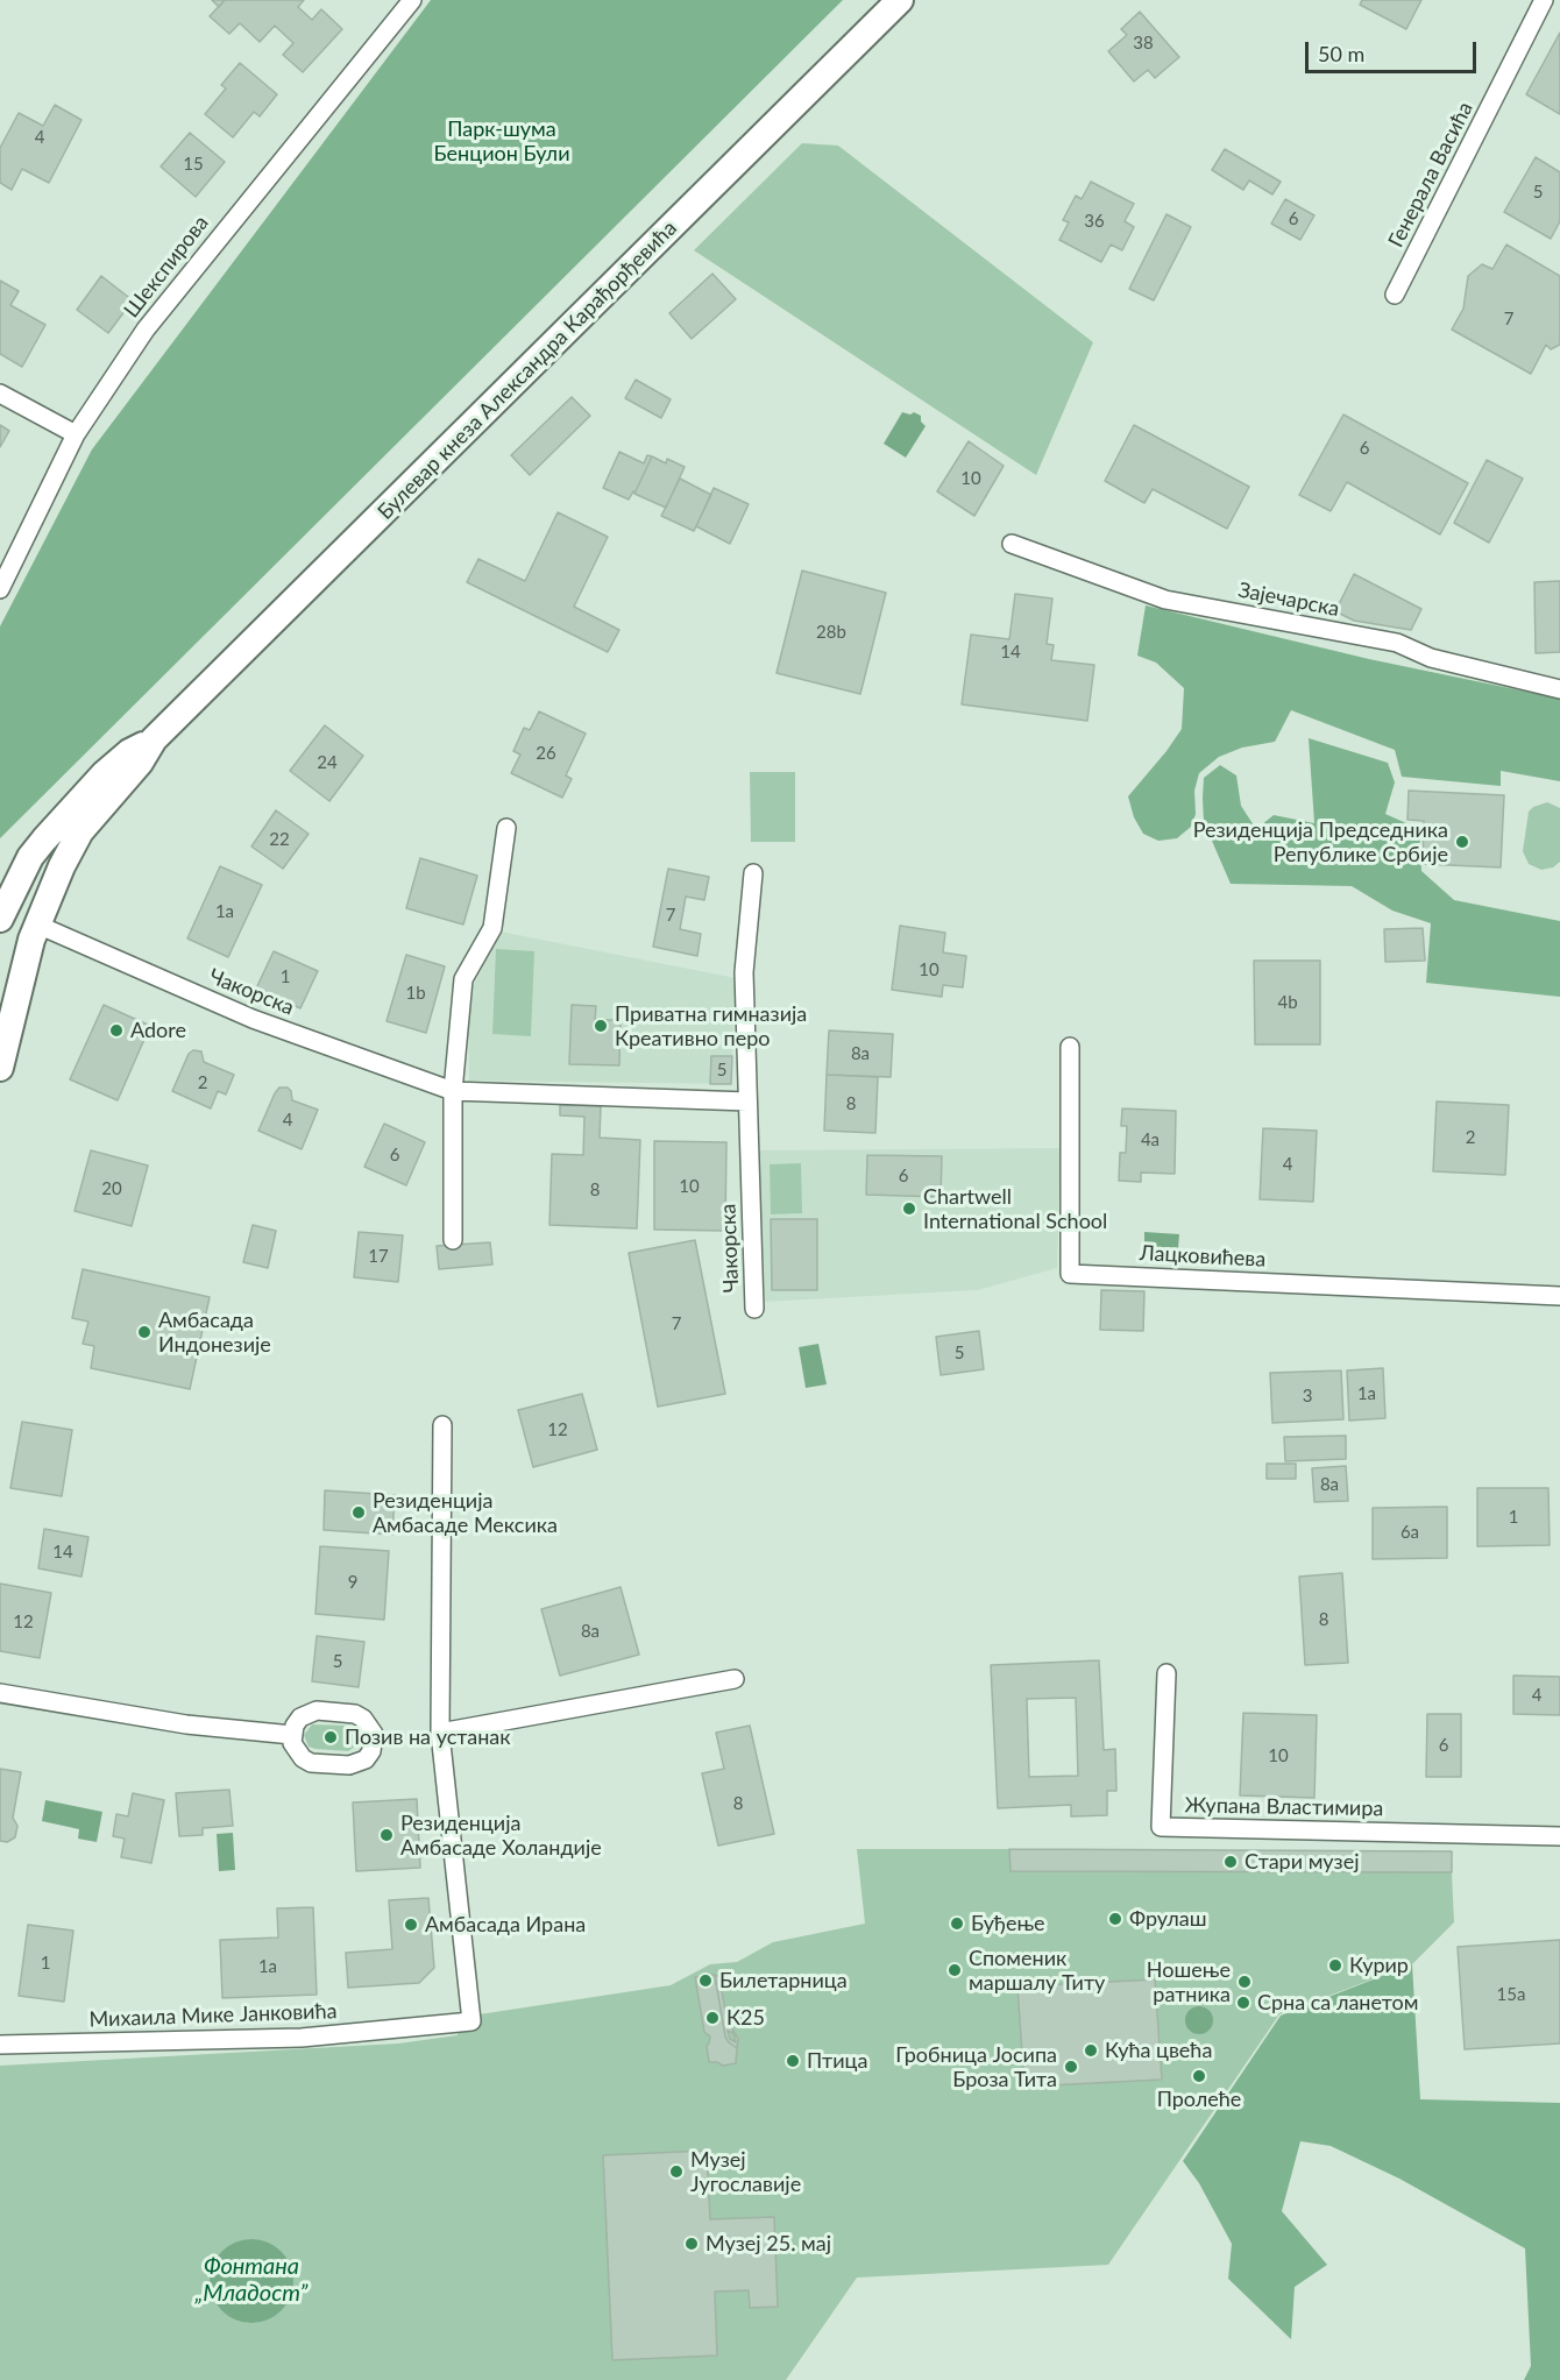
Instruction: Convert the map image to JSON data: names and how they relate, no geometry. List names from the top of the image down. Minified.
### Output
{"streets":{"main road":["Булевар кнеза Александра Карађорђевића"],"street":["Генерала Васића","Шекспирова","Зајечарска","Чакорска","Лацковићева","Жупана Властимира","Михаила Мике Јанковића"]},"crossings":[["Булевар кнеза Александра Карађорђевића","Чакорска"]],"water":["Фонтана „Младост”"],"parks":["Парк-шума Бенцион Були"],"places":["Резиденција Председника Републике Србије","Приватна гимназија Креативно перо","Adore","Chartwell International School","Амбасада Индонезије","Резиденција Амбасаде Мексика","Позив на устанак","Резиденција Амбасаде Холандије","Стари музеј","Фрулаш","Буђење","Амбасада Ирана","Курир","Споменик маршалу Титу","Билетарница","Ношење ратника","Срна са ланетом","К25","Кућа цвећа","Птица","Гробница Јосипа Броза Тита","Пролеће","Музеј Југославије","Музеј 25. мај"],"house_numbers":["38","4","15","5","6","36","7","6","10","28b","14","26","24","22","1a","7","10","1","1b","4b","8a","5","2","8","4","2","4a","6","4","6","10","20","8","17","7","5","1a","3","12","8a","1","6a","14","9","8","12","8a","5","4","6","10","8","1","1a","15a"],"scale_bar":"50 m"}
